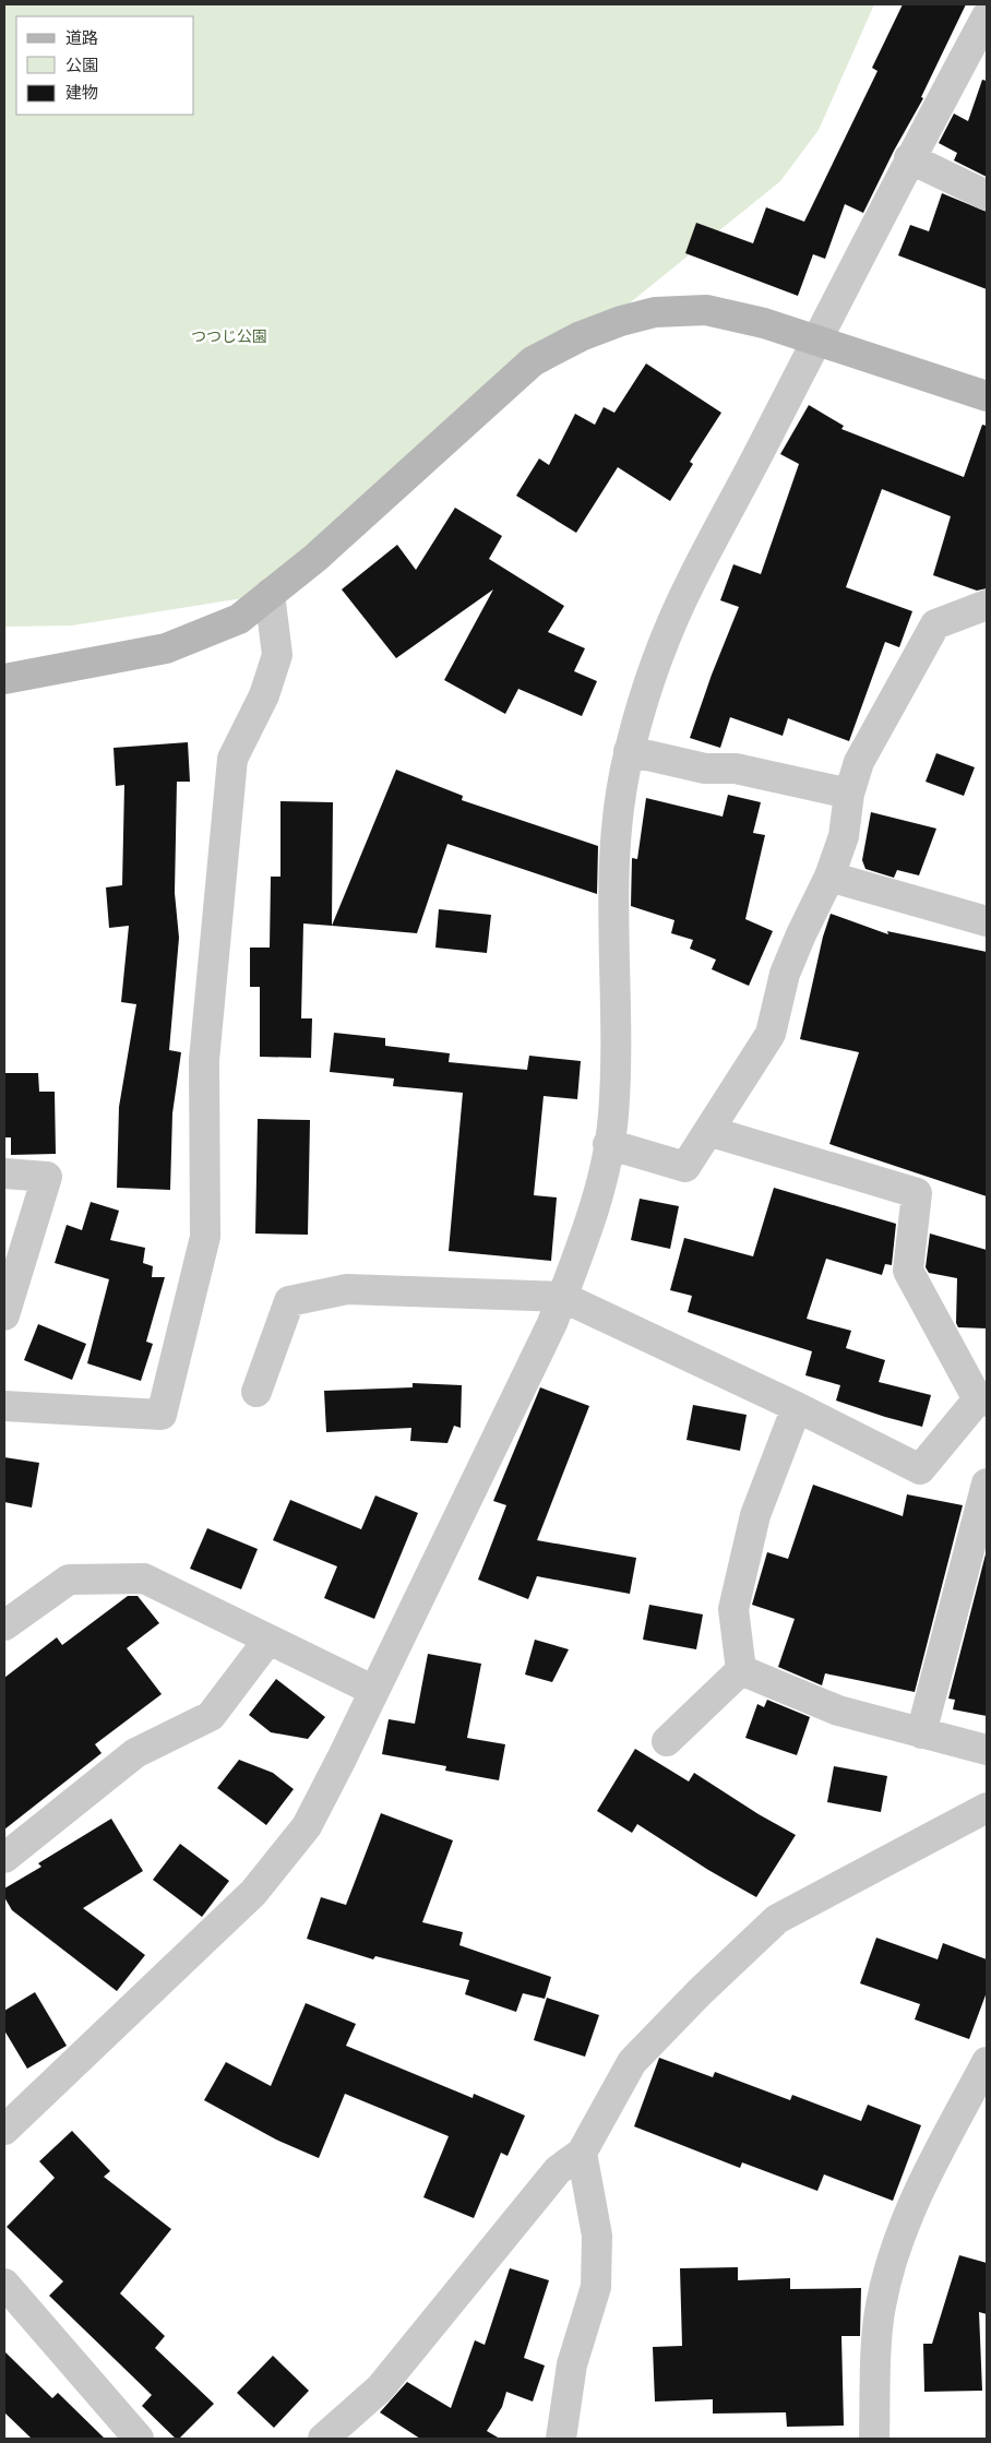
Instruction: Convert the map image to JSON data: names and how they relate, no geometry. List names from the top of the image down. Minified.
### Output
{"parks":["つつじ公園"],"legend":["道路","公園","建物"]}
